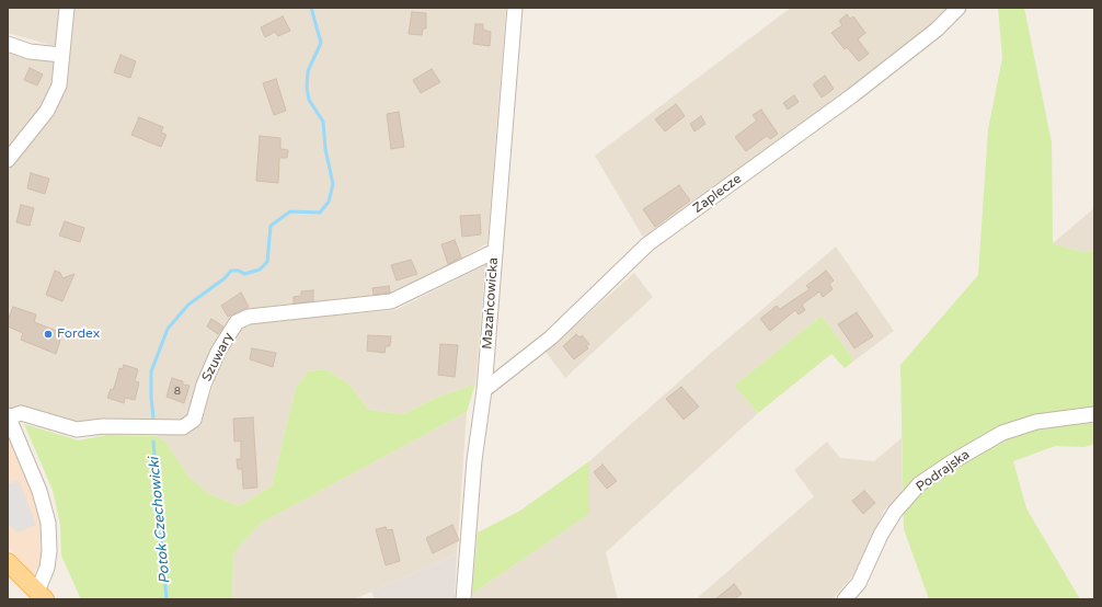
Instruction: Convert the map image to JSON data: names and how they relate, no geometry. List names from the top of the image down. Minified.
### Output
{"streets":{"street":["Zaplecze","Mazańcowicka","Szuwary","Podrajska"]},"crossings":[["Zaplecze","Mazańcowicka"],["Mazańcowicka","Szuwary"]],"water":["Potok Czechowicki"],"places":["Fordex"],"house_numbers":["8"]}
